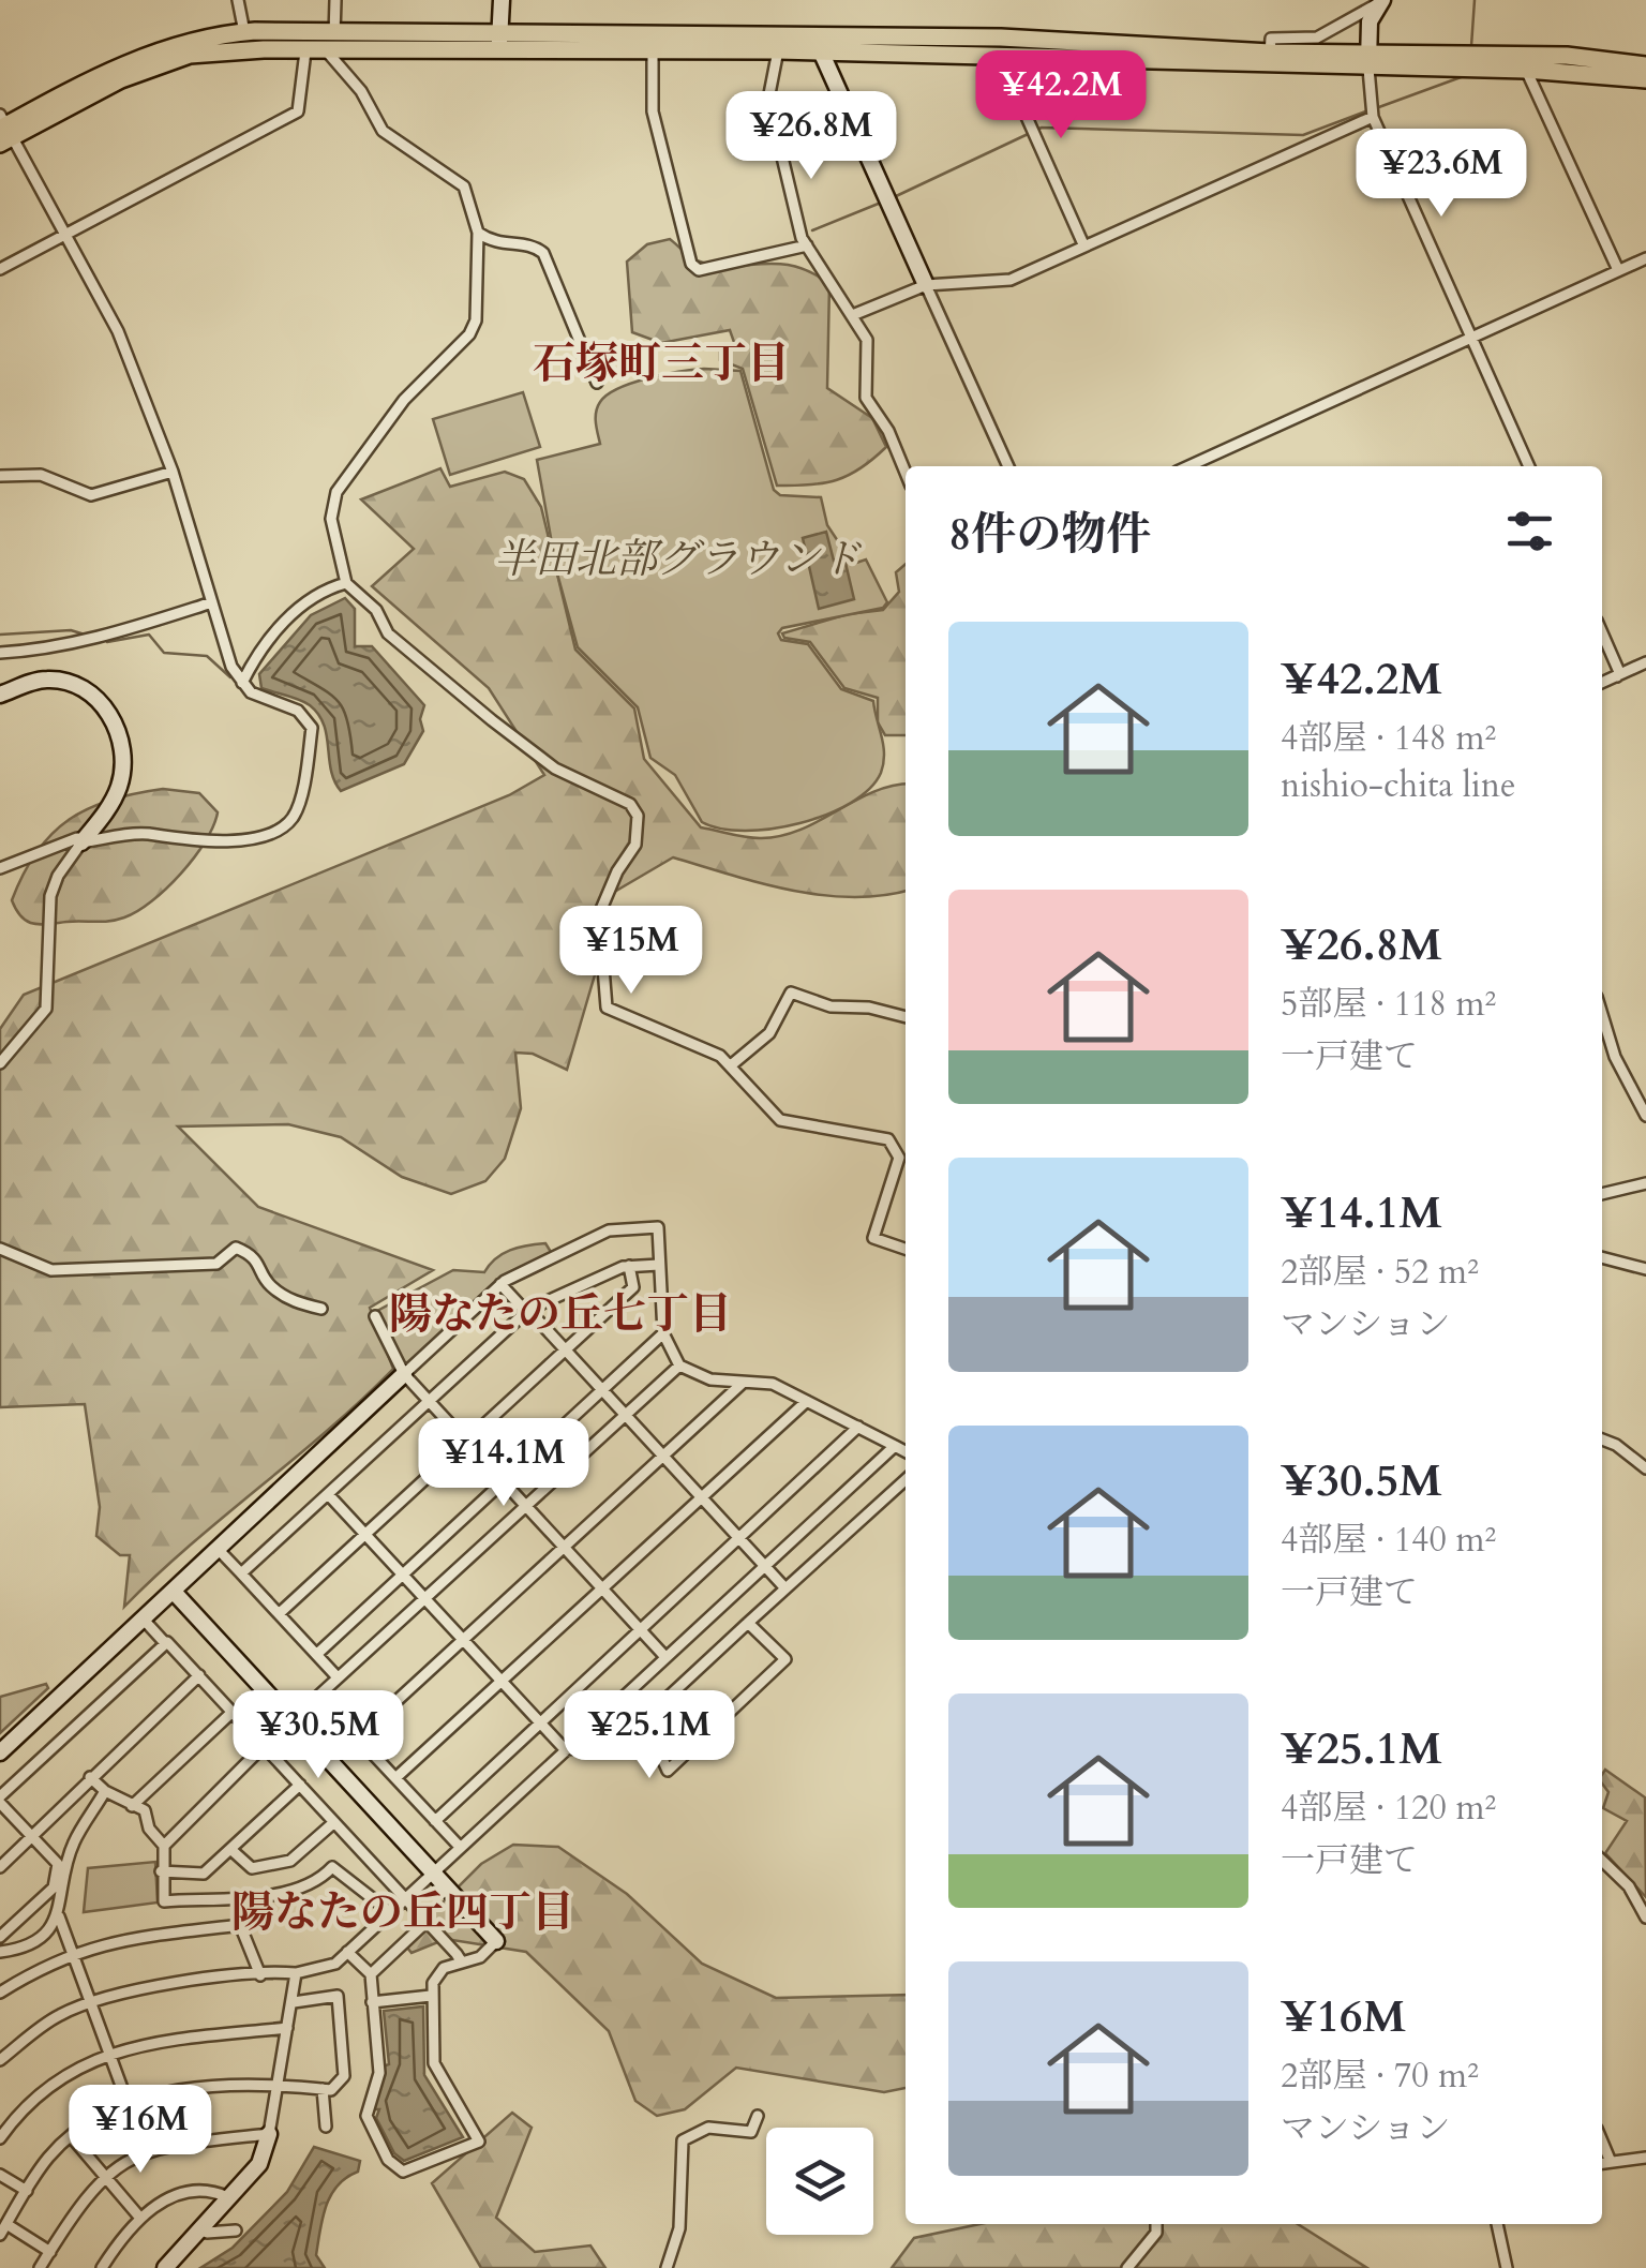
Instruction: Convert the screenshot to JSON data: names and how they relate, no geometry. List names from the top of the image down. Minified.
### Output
{"districts":["石塚町三丁目","陽なたの丘七丁目","陽なたの丘四丁目"],"parks":["半田北部グラウンド"],"page":{"price":["¥42.2M","¥26.8M","¥23.6M","¥15M","¥14.1M","¥30.5M","¥25.1M","¥16M"],"heading":"8件の物件","list":[{"name":"¥42.2M","note":"4部屋 · 148 m² · nishio-chita line"},{"name":"¥26.8M","note":"5部屋 · 118 m² · 一戸建て"},{"name":"¥14.1M","note":"2部屋 · 52 m² · マンション"},{"name":"¥30.5M","note":"4部屋 · 140 m² · 一戸建て"},{"name":"¥25.1M","note":"4部屋 · 120 m² · 一戸建て"},{"name":"¥16M","note":"2部屋 · 70 m² · マンション"}]}}
